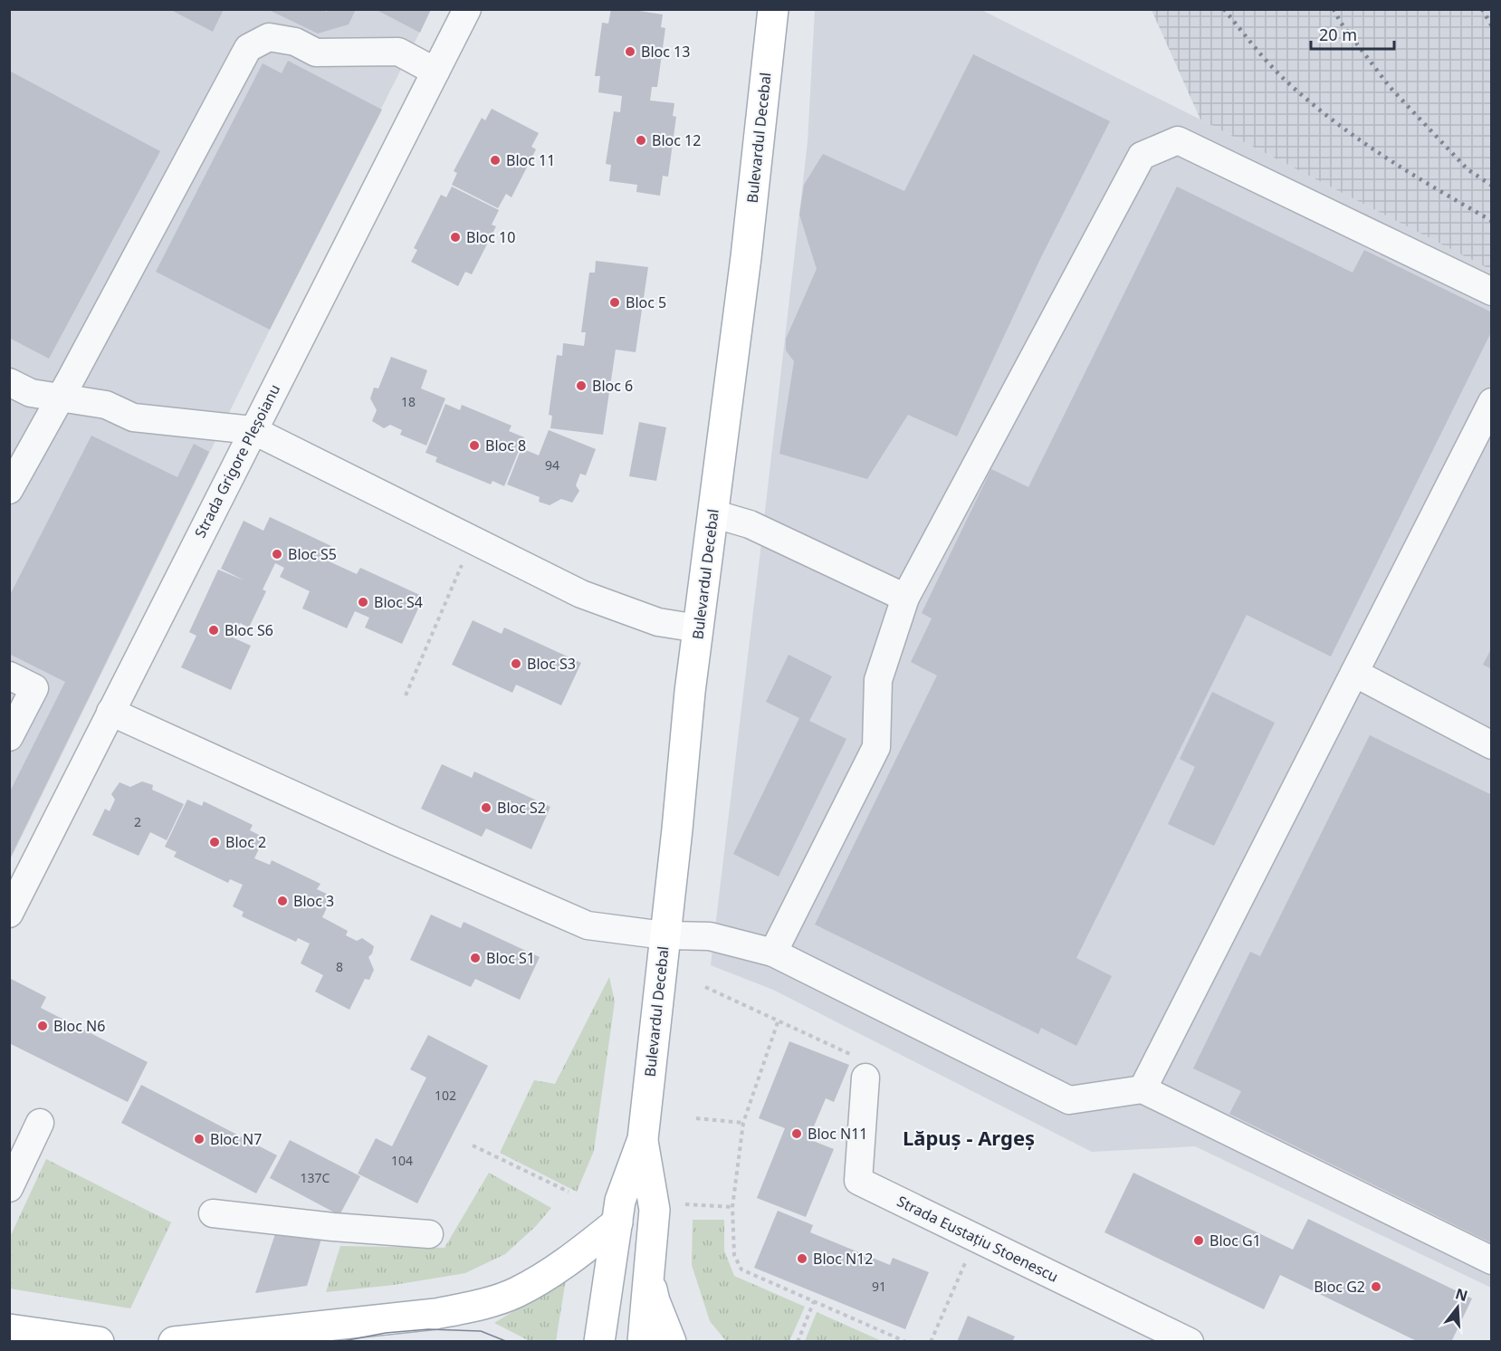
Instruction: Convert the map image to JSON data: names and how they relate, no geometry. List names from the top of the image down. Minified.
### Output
{"streets":{"main road":["Bulevardul Decebal"],"street":["Strada Grigore Pleșoianu","Strada Eustațiu Stoenescu"]},"districts":["Lăpuș - Argeș"],"places":["Bloc 13","Bloc 12","Bloc 11","Bloc 10","Bloc 5","Bloc 6","Bloc 8","Bloc S5","Bloc S4","Bloc S6","Bloc S3","Bloc S2","Bloc 2","Bloc 3","Bloc S1","Bloc N6","Bloc N11","Bloc N7","Bloc G1","Bloc N12","Bloc G2"],"house_numbers":["18","94","2","8","102","104","137C","91"],"scale_bar":"20 m","north":"top"}
